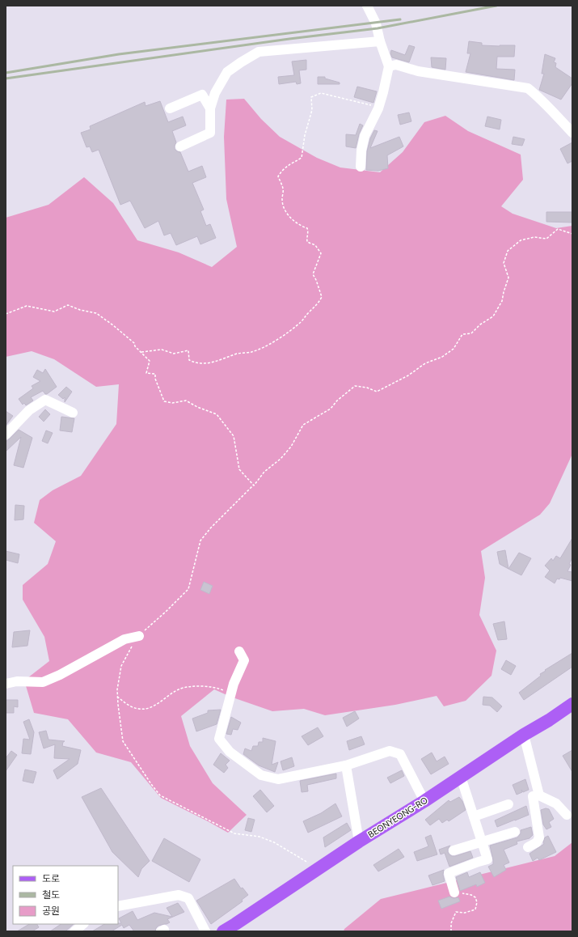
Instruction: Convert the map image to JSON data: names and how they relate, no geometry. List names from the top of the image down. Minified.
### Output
{"streets":{"main road":["BEONYEONG-RO"]},"legend":["도로","철도","공원"]}
